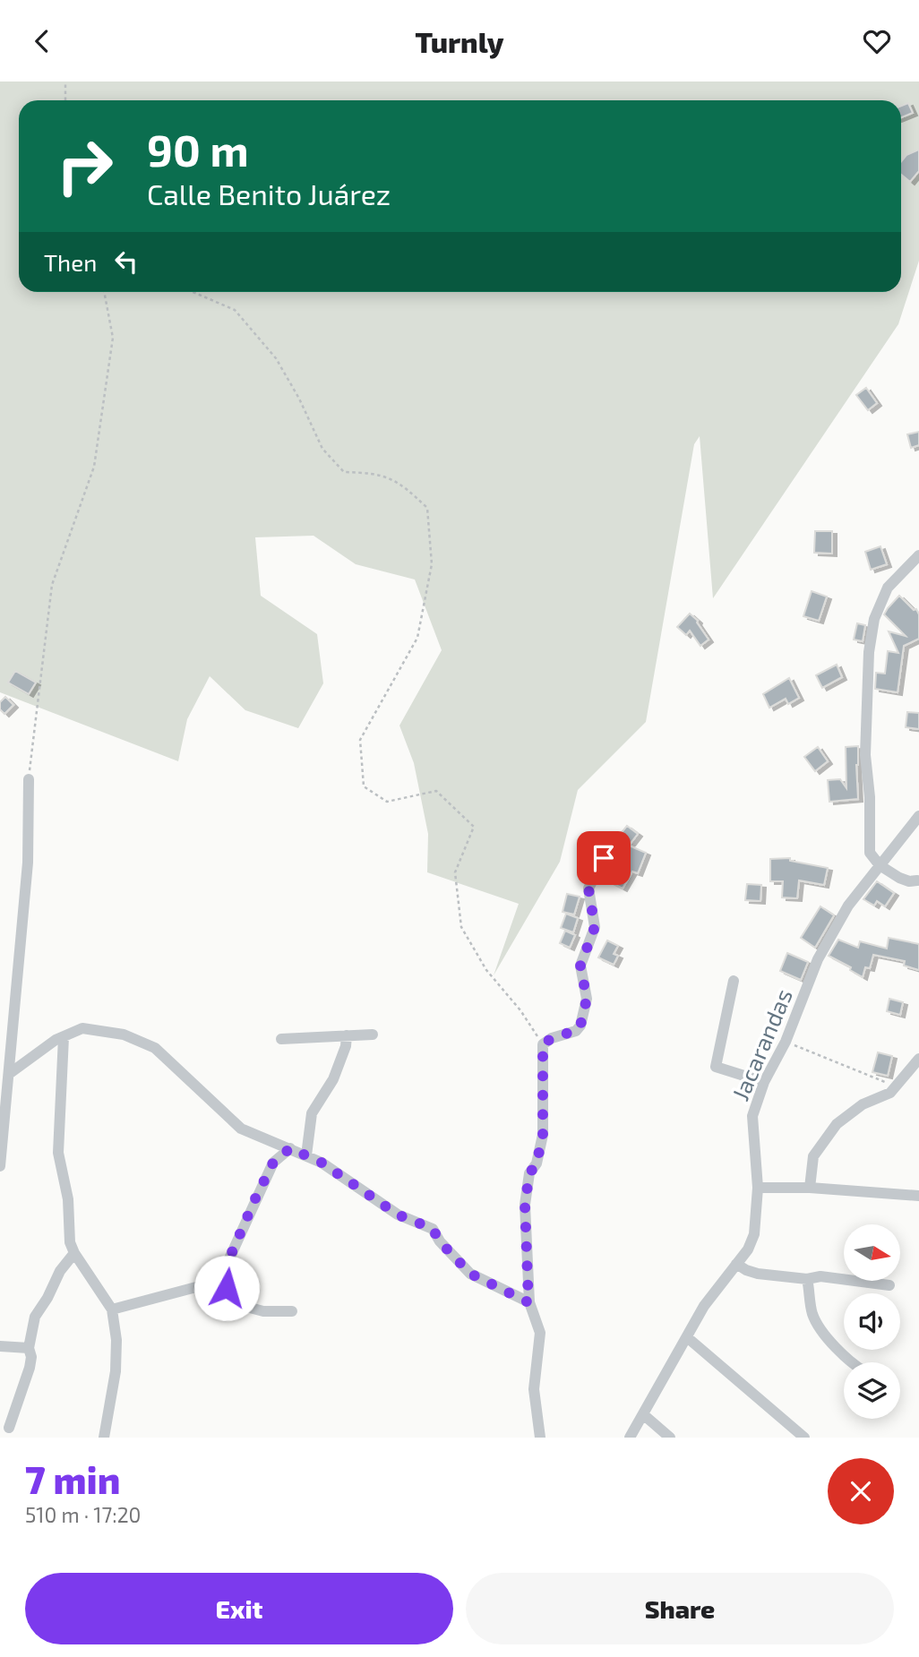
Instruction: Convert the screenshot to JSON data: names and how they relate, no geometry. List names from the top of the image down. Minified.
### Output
{"streets":{"street":["Jacarandas"]},"north":"right","page":{"header":"Turnly","turn":["90 m","Calle Benito Juárez"],"then":"Then","heading":["7 min","510 m · 17:20"],"buttons":["Exit","Share"]}}
